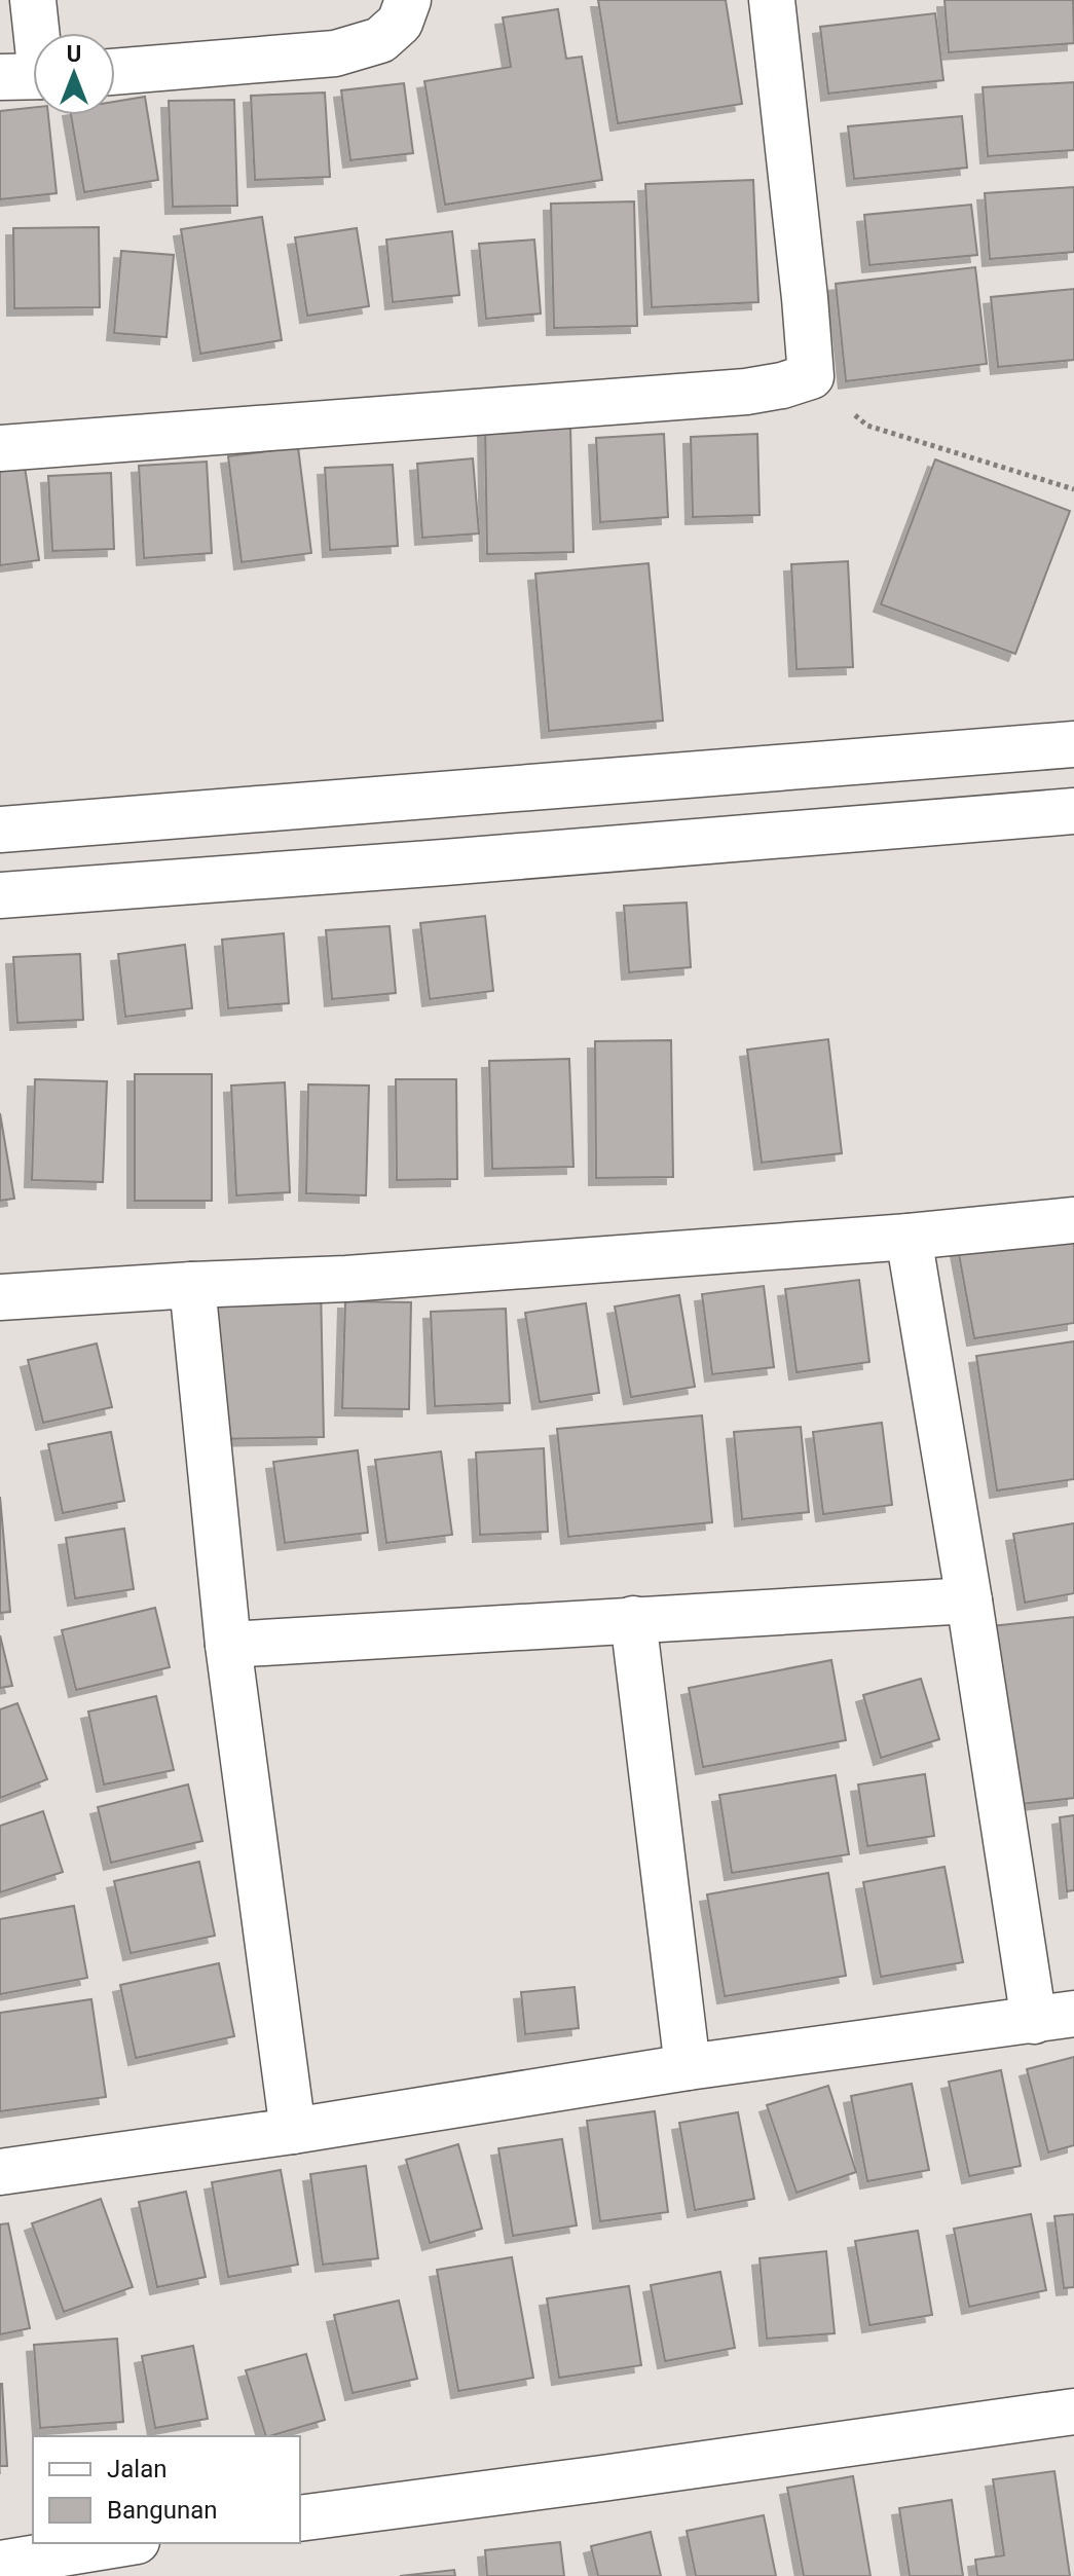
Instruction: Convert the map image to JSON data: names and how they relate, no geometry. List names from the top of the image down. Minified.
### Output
{"legend":["Jalan","Bangunan"],"north":"top"}
